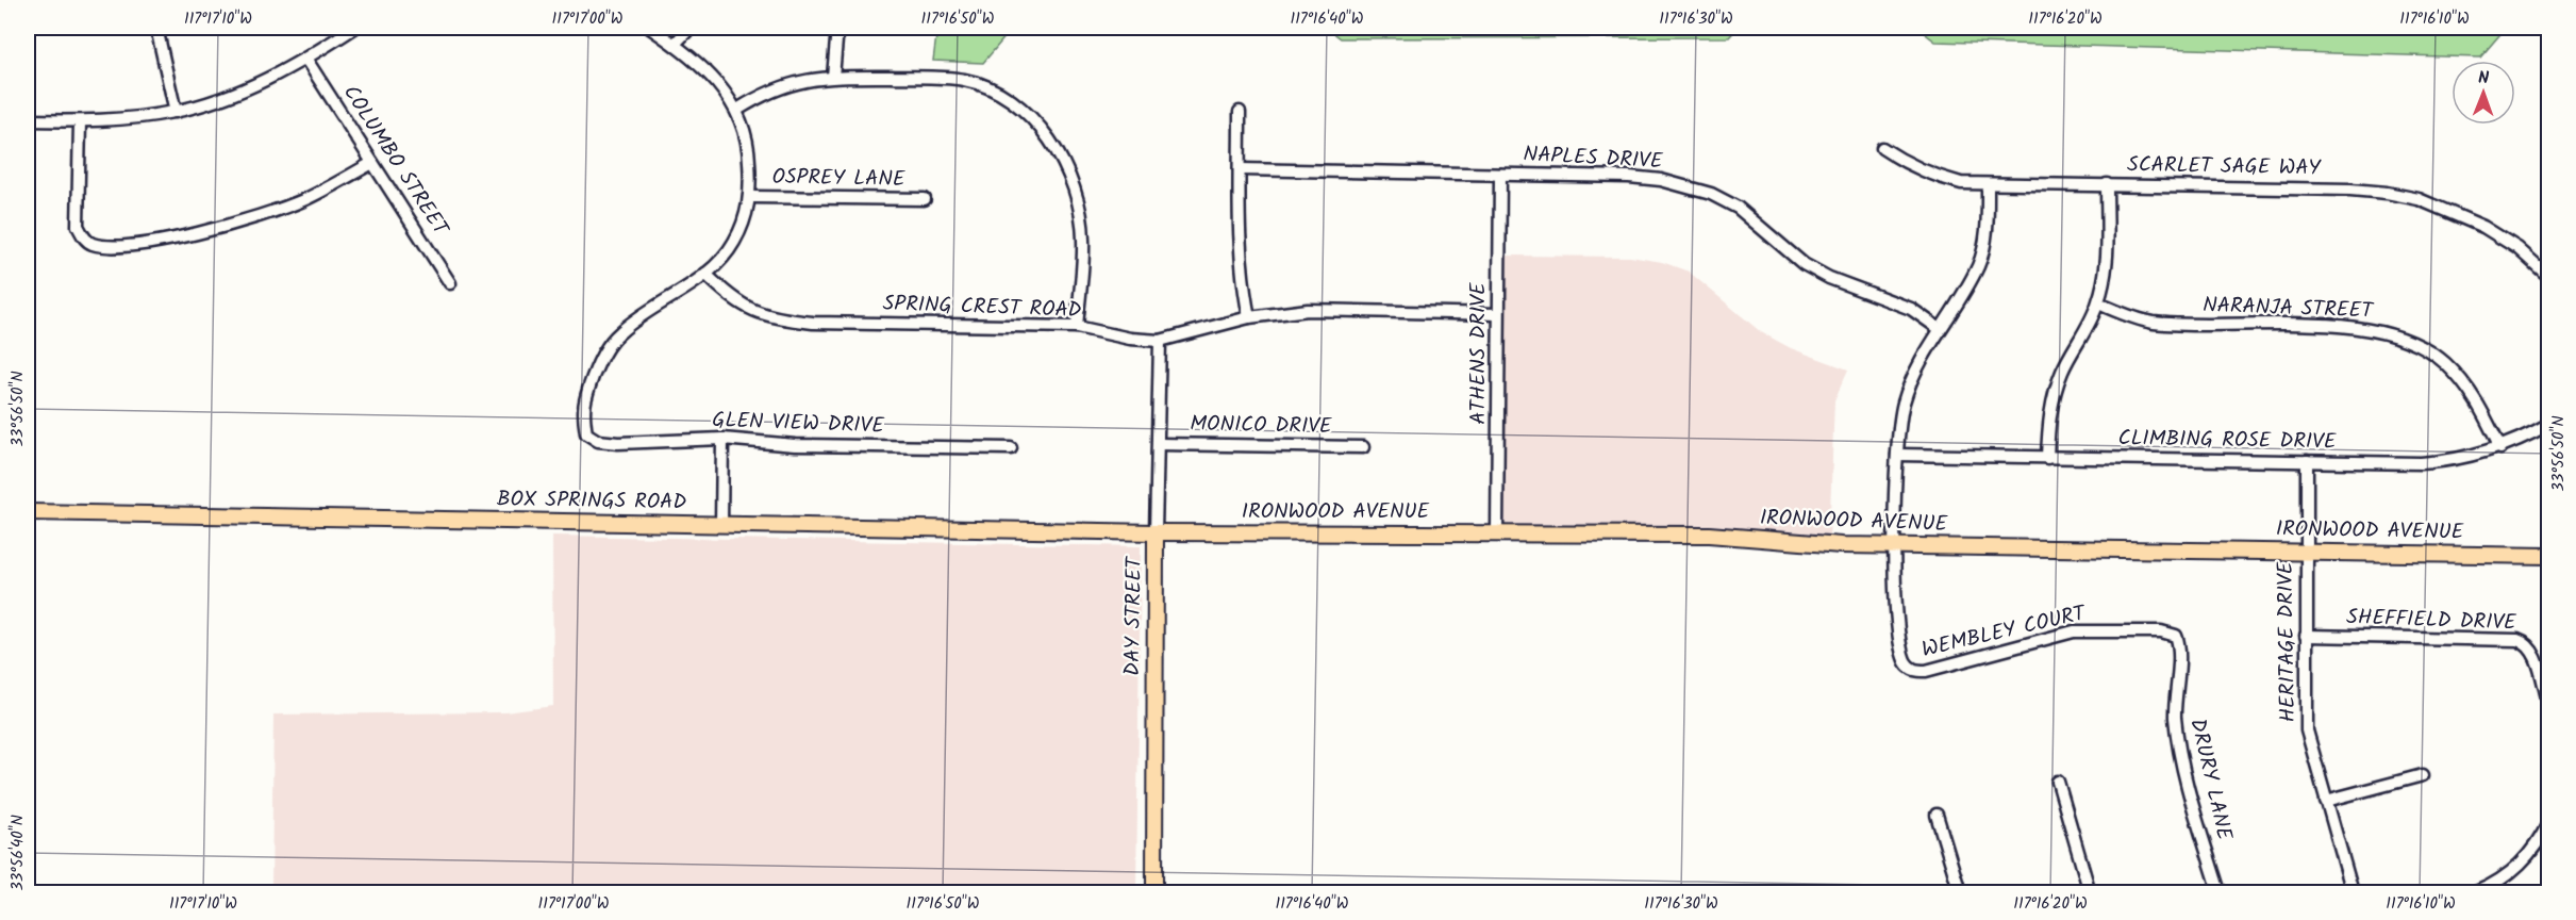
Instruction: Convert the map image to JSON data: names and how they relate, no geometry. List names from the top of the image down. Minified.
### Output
{"streets":{"main road":["BOX SPRINGS ROAD","IRONWOOD AVENUE","DAY STREET"],"street":["NAPLES DRIVE","COLUMBO STREET","SCARLET SAGE WAY","OSPREY LANE","SPRING CREST ROAD","NARANJA STREET","ATHENS DRIVE","GLEN VIEW DRIVE","MONICO DRIVE","CLIMBING ROSE DRIVE","SHEFFIELD DRIVE","WEMBLEY COURT","HERITAGE DRIVE","DRURY LANE"]},"crossings":[["NAPLES DRIVE","ATHENS DRIVE"],["SPRING CREST ROAD","ATHENS DRIVE"],["SPRING CREST ROAD","GLEN VIEW DRIVE"],["SPRING CREST ROAD","DAY STREET"],["NARANJA STREET","CLIMBING ROSE DRIVE"],["ATHENS DRIVE","IRONWOOD AVENUE"],["MONICO DRIVE","DAY STREET"],["CLIMBING ROSE DRIVE","HERITAGE DRIVE"],["BOX SPRINGS ROAD","IRONWOOD AVENUE"],["BOX SPRINGS ROAD","DAY STREET"],["IRONWOOD AVENUE","DAY STREET"],["IRONWOOD AVENUE","WEMBLEY COURT"],["IRONWOOD AVENUE","HERITAGE DRIVE"],["SHEFFIELD DRIVE","HERITAGE DRIVE"],["WEMBLEY COURT","DRURY LANE"]],"north":"top","coordinates":["117°17'10\"W","117°17'00\"W","117°16'50\"W","117°16'40\"W","117°16'30\"W","117°16'20\"W","117°16'10\"W","33°56'50\"N","33°56'40\"N"]}
